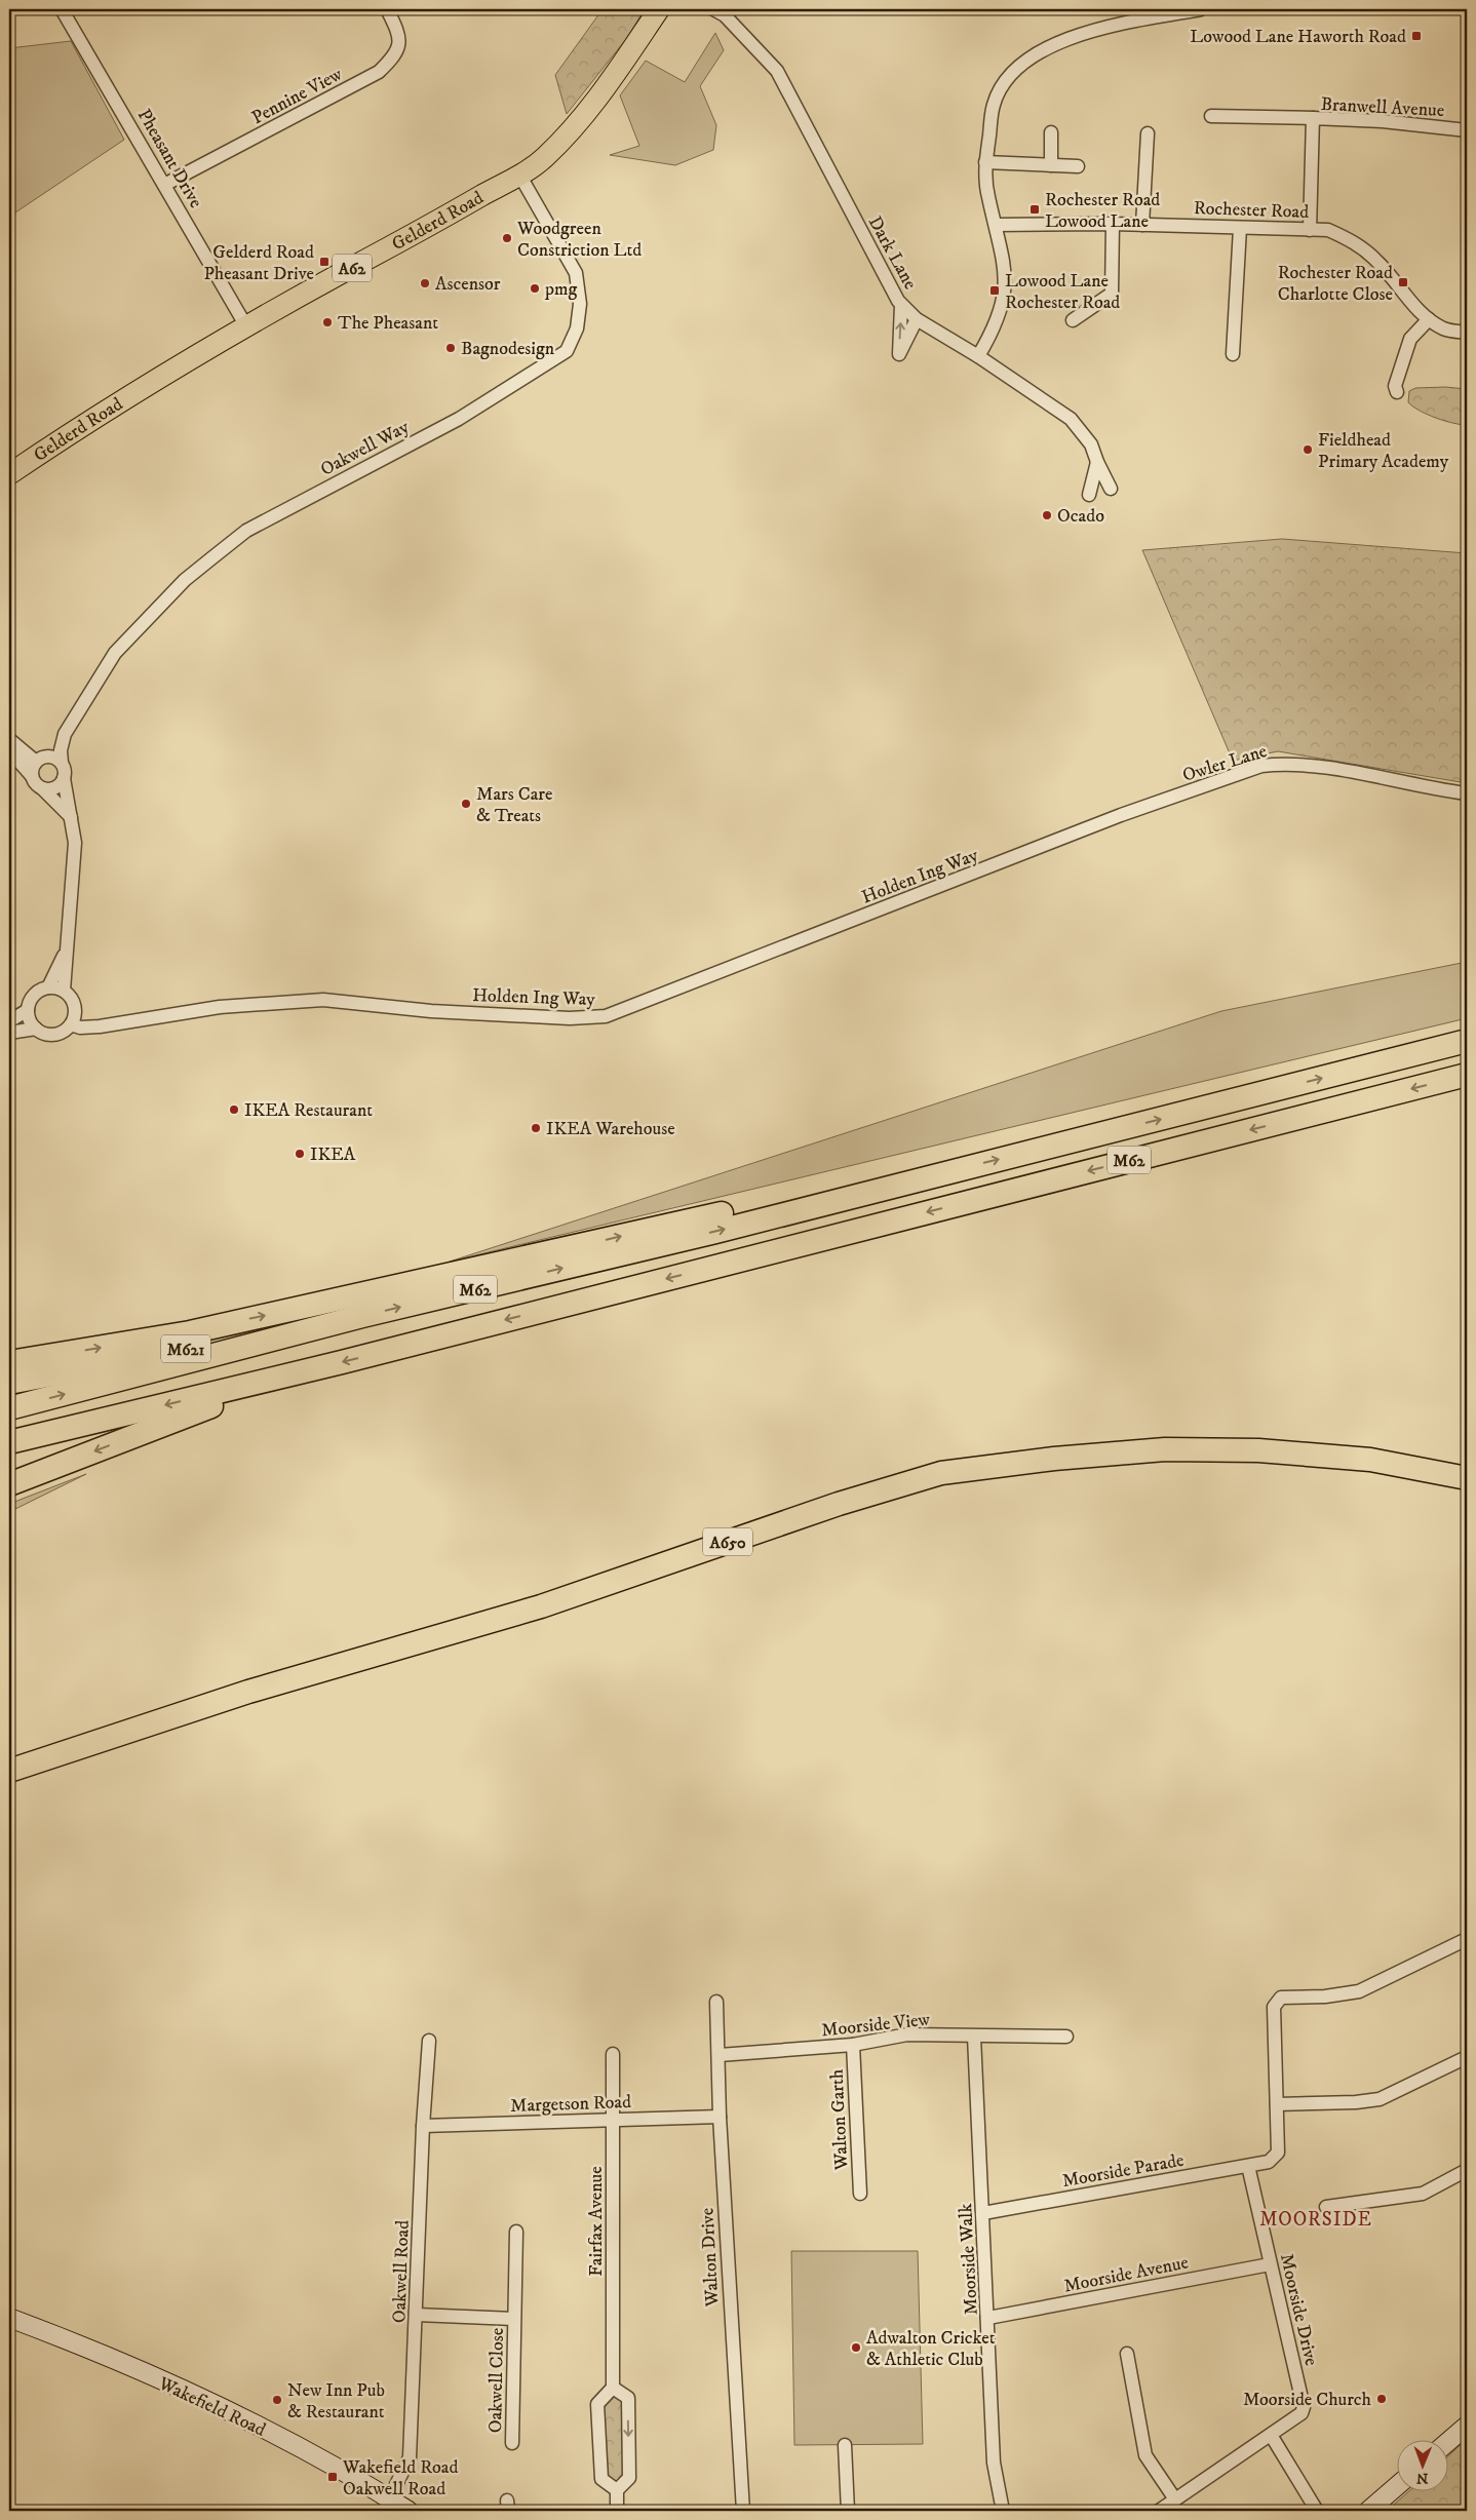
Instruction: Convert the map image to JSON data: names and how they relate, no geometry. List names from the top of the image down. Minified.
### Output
{"streets":{"highway":["M62","M621","A650"],"main road":["Gelderd Road","A62","Wakefield Road"],"street":["Pennine View","Branwell Avenue","Pheasant Drive","Rochester Road","Dark Lane","Oakwell Way","Owler Lane","Holden Ing Way","Moorside View","Margetson Road","Walton Garth","Moorside Parade","Fairfax Avenue","Walton Drive","Moorside Walk","Oakwell Road","Moorside Avenue","Moorside Drive","Oakwell Close"]},"crossings":[["Pennine View","Pheasant Drive"],["Branwell Avenue","Rochester Road"],["Pheasant Drive","Gelderd Road"],["Gelderd Road","Oakwell Way"],["Owler Lane","Holden Ing Way"],["M62","M621"],["Moorside View","Walton Garth"],["Moorside View","Walton Drive"],["Moorside View","Moorside Walk"],["Margetson Road","Fairfax Avenue"],["Margetson Road","Walton Drive"],["Margetson Road","Oakwell Road"],["Moorside Parade","Moorside Walk"],["Moorside Parade","Moorside Drive"],["Moorside Walk","Moorside Avenue"],["Oakwell Road","Oakwell Close"],["Oakwell Road","Wakefield Road"],["Moorside Avenue","Moorside Drive"]],"districts":["MOORSIDE"],"places":{"transit":["Lowood Lane Haworth Road","Rochester Road Lowood Lane","Gelderd Road Pheasant Drive","Rochester Road Charlotte Close","Lowood Lane Rochester Road","Wakefield Road Oakwell Road"],"other":["Woodgreen Constriction Ltd","Ascensor","pmg","The Pheasant","Bagnodesign","Fieldhead Primary Academy","Ocado","Mars Care & Treats","IKEA Restaurant","IKEA Warehouse","IKEA","Adwalton Cricket & Athletic Club","Moorside Church","New Inn Pub & Restaurant"]},"north":"bottom"}
